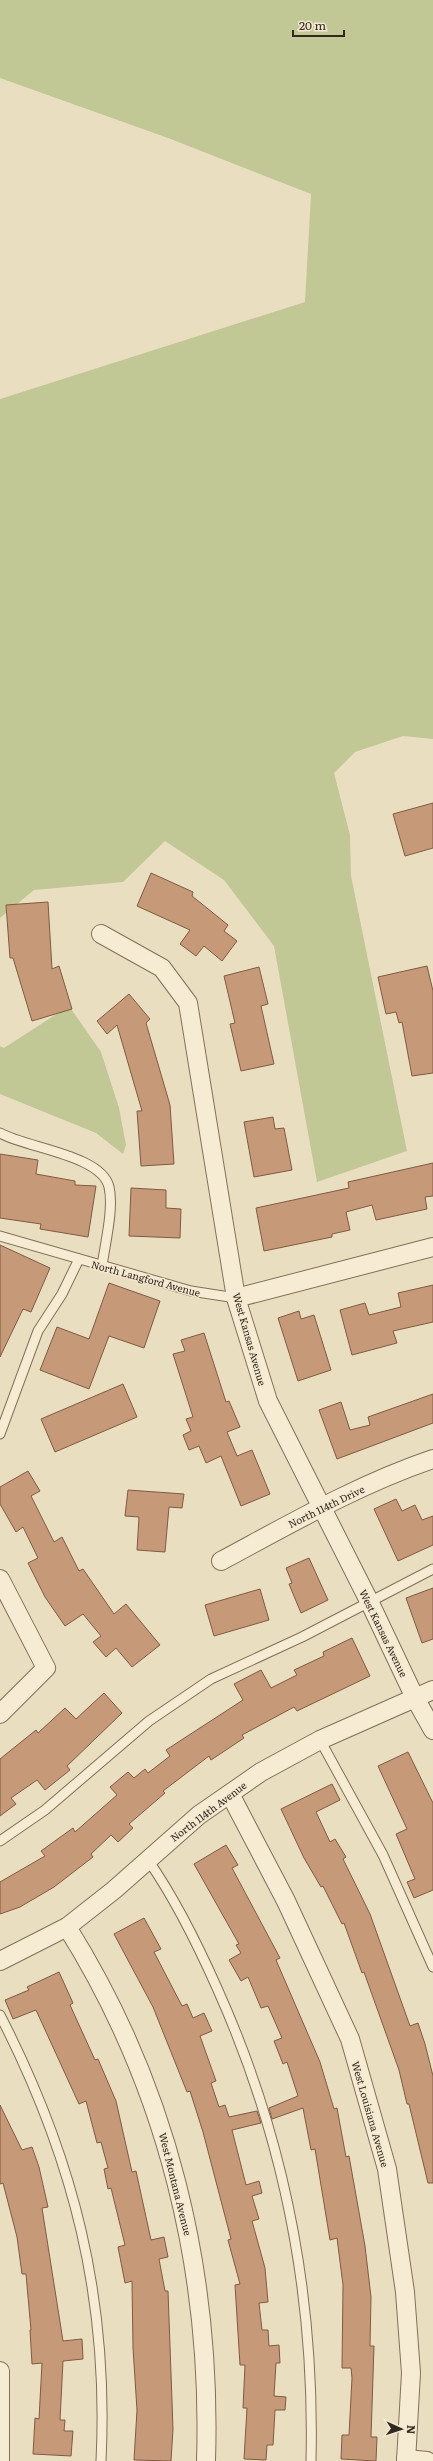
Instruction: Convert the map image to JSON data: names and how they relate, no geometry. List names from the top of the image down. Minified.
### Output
{"streets":{"street":["North Langford Avenue","West Kansas Avenue","North 114th Drive","North 114th Avenue","West Louisiana Avenue","West Montana Avenue"]},"crossings":[["North Langford Avenue","West Kansas Avenue"],["West Kansas Avenue","North 114th Drive"],["West Kansas Avenue","North 114th Avenue"],["North 114th Avenue","West Louisiana Avenue"],["North 114th Avenue","West Montana Avenue"]],"scale_bar":"20 m","north":"right"}
